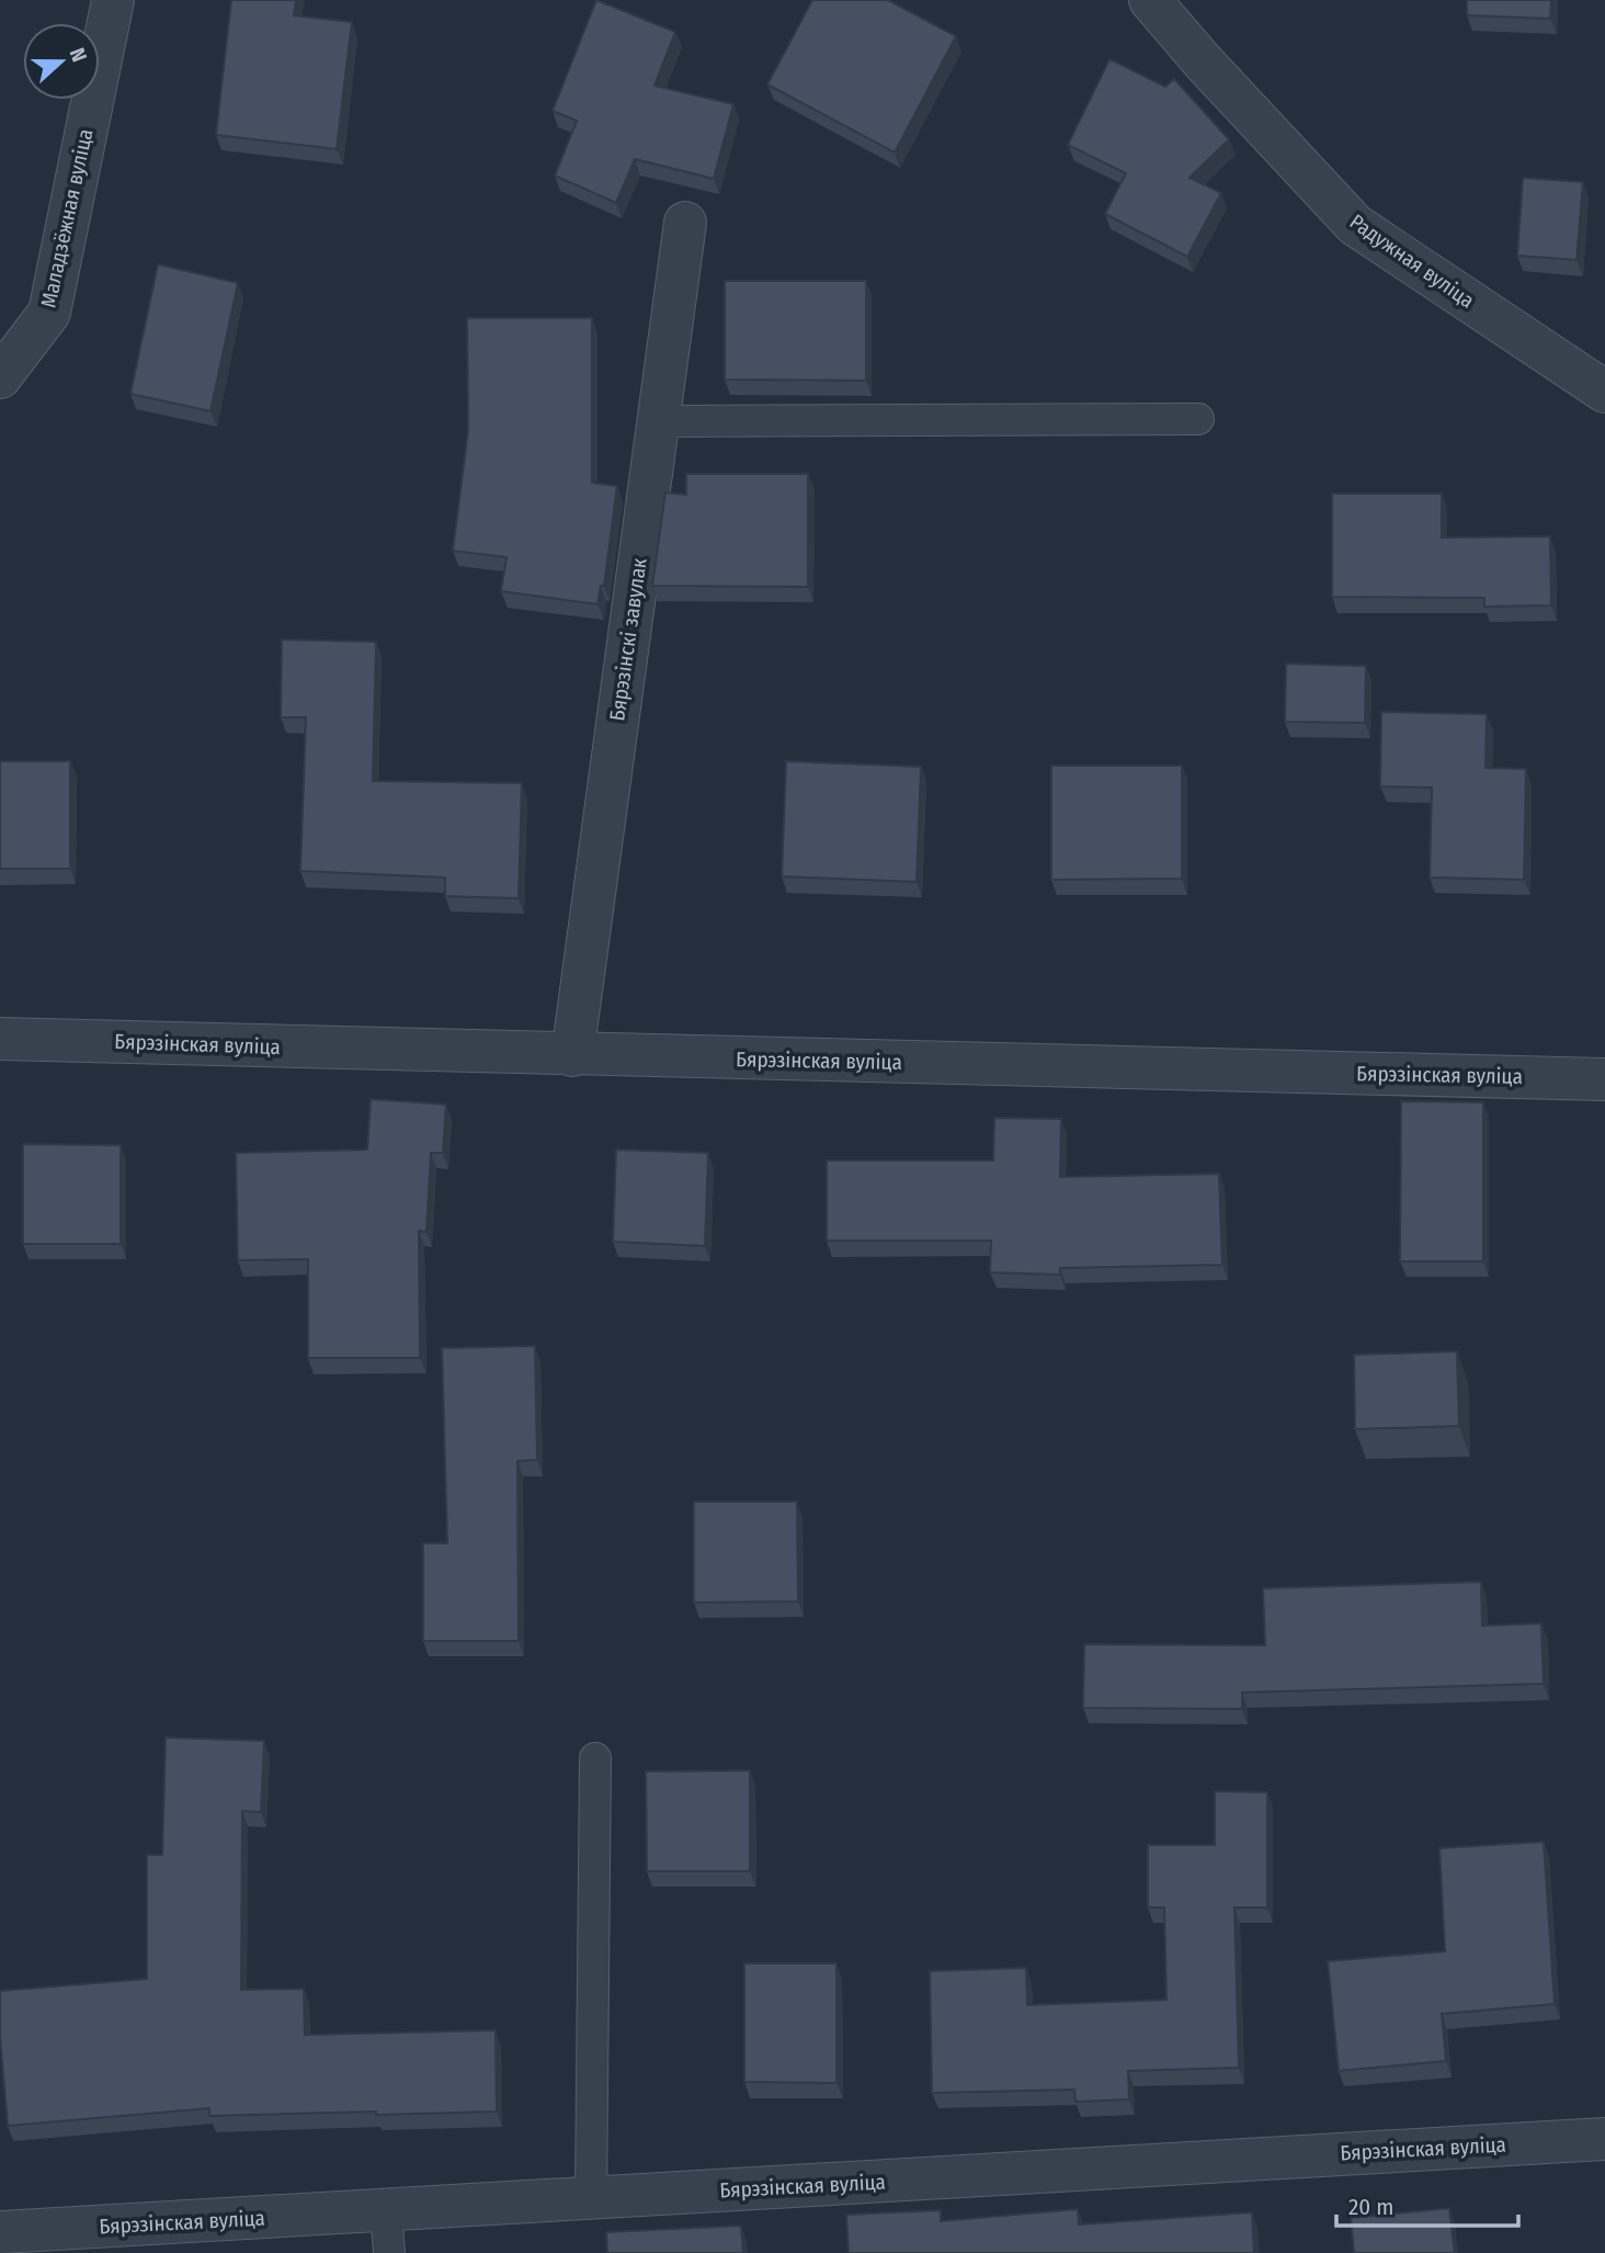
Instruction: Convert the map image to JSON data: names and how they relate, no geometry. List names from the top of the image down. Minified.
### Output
{"streets":{"street":["Маладзёжная вуліца","Радужная вуліца","Бярэзінскі завулак","Бярэзінская вуліца"]},"crossings":[["Бярэзінскі завулак","Бярэзінская вуліца"]],"scale_bar":"20 m","north":"right"}
